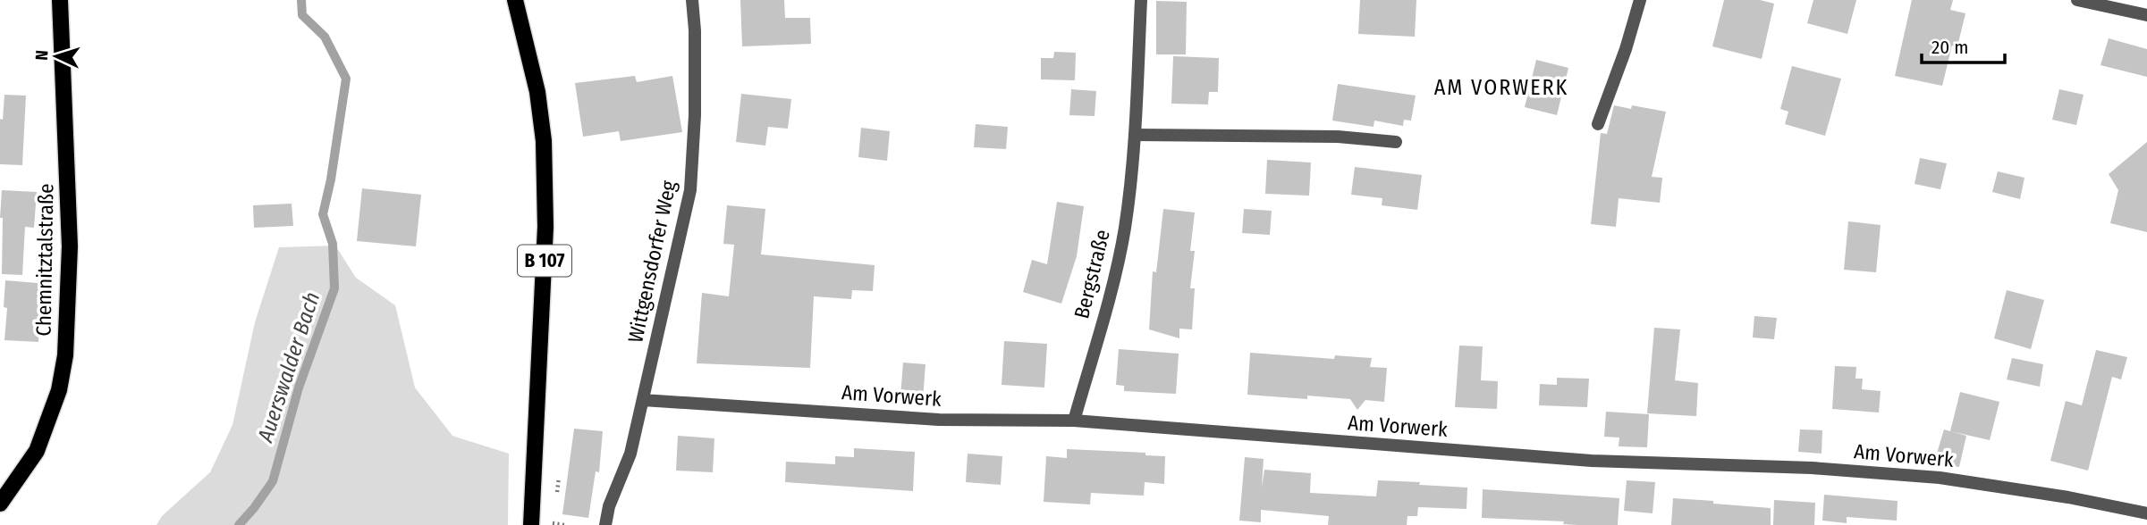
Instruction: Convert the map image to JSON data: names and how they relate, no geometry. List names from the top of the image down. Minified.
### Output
{"streets":{"main road":["Chemnitztalstraße","B 107"],"street":["Wittgensdorfer Weg","Bergstraße","Am Vorwerk"]},"crossings":[["Wittgensdorfer Weg","Am Vorwerk"],["Bergstraße","Am Vorwerk"]],"districts":["AM VORWERK"],"water":["Auerswalder Bach"],"scale_bar":"20 m","north":"left"}
